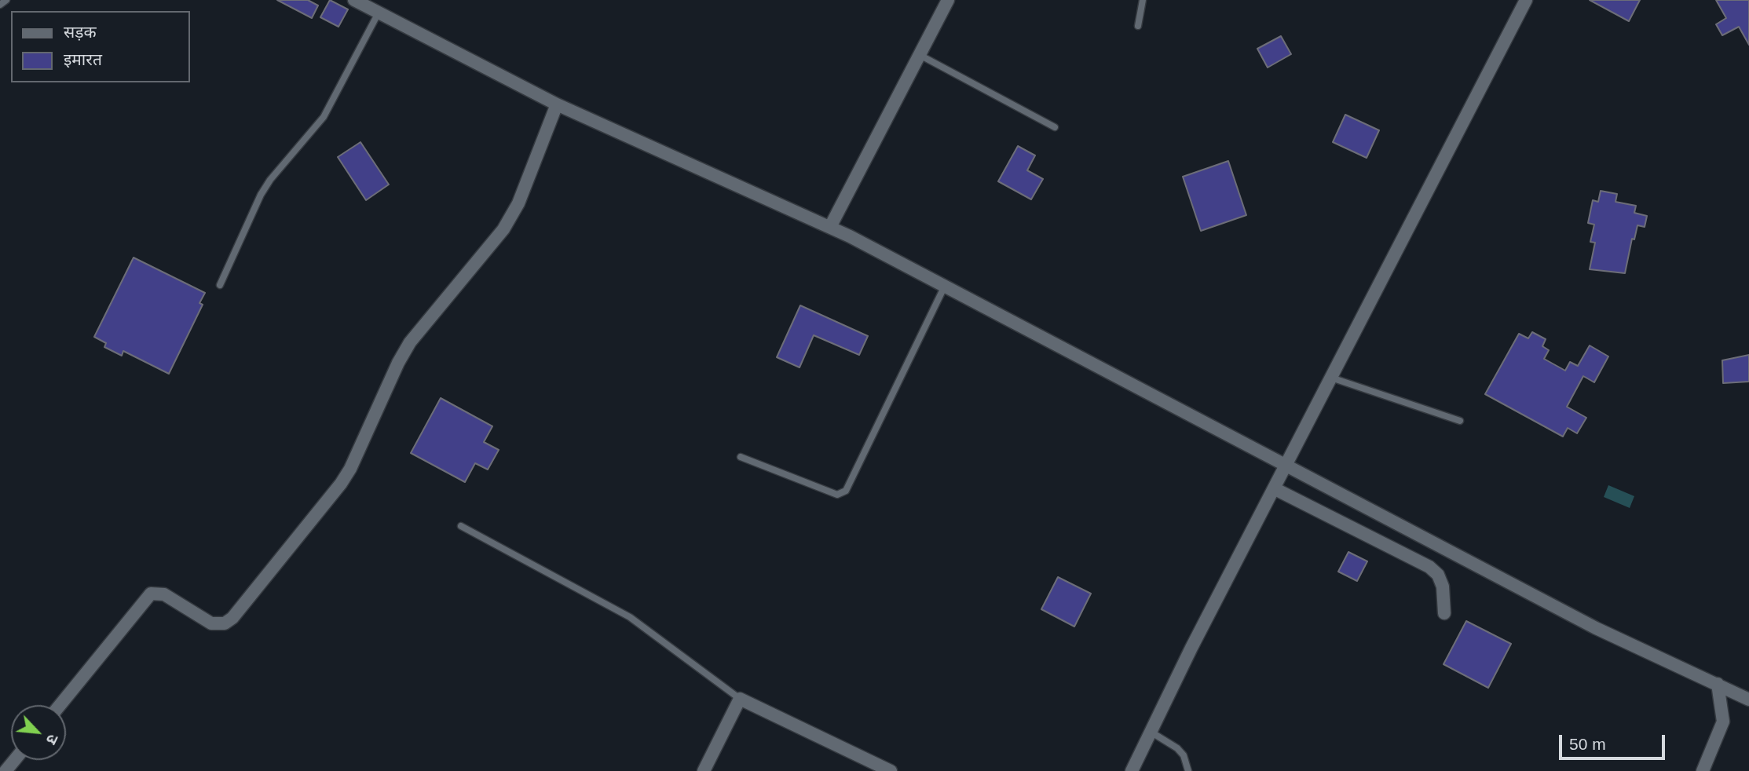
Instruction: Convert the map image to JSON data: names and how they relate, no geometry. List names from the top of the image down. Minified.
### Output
{"legend":["सड़क","इमारत"],"scale_bar":"50 m","north":"bottom right"}
